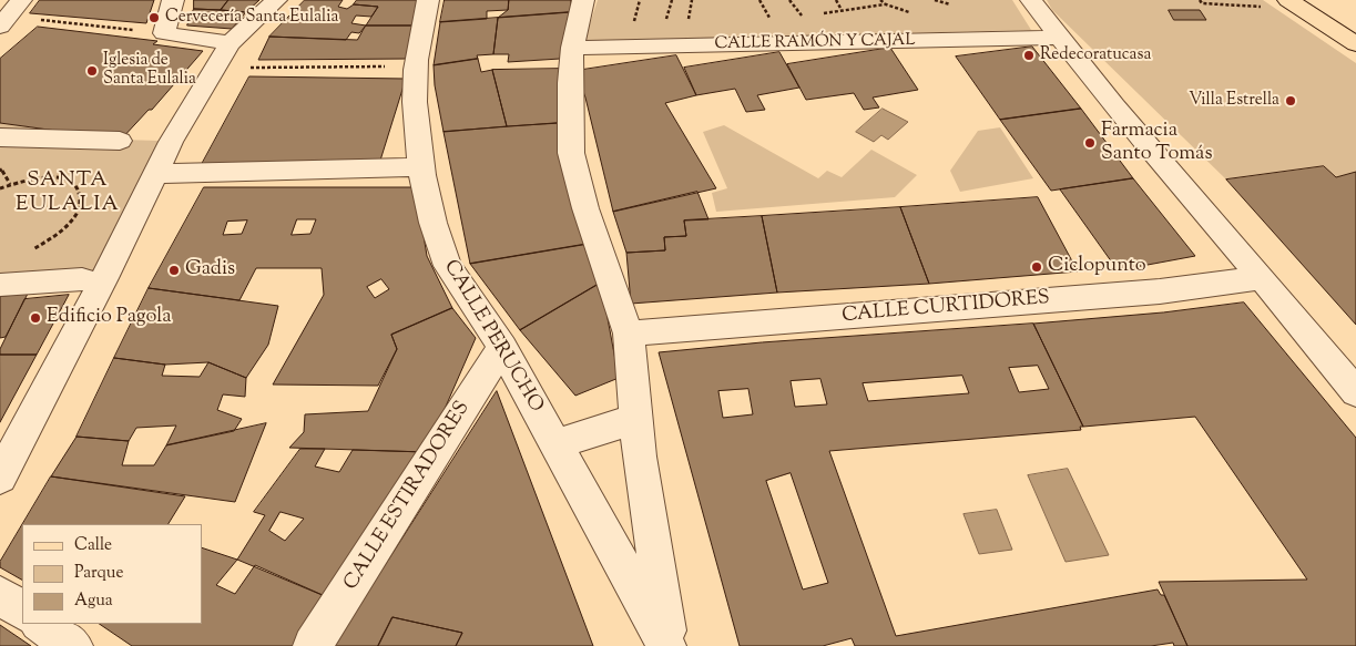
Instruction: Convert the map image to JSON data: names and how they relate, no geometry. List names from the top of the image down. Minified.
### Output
{"streets":{"street":["CALLE RAMÓN Y CAJAL","CALLE CURTIDORES","CALLE PERUCHO","CALLE ESTIRADORES"]},"crossings":[["CALLE PERUCHO","CALLE ESTIRADORES"]],"districts":["SANTA EULALIA"],"places":["Cervecería Santa Eulalia","Redecoratucasa","Iglesia de Santa Eulalia","Villa Estrella","Farmacia Santo Tomás","Ciclopunto","Gadis","Edificio Pagola"],"legend":["Calle","Parque","Agua"]}
